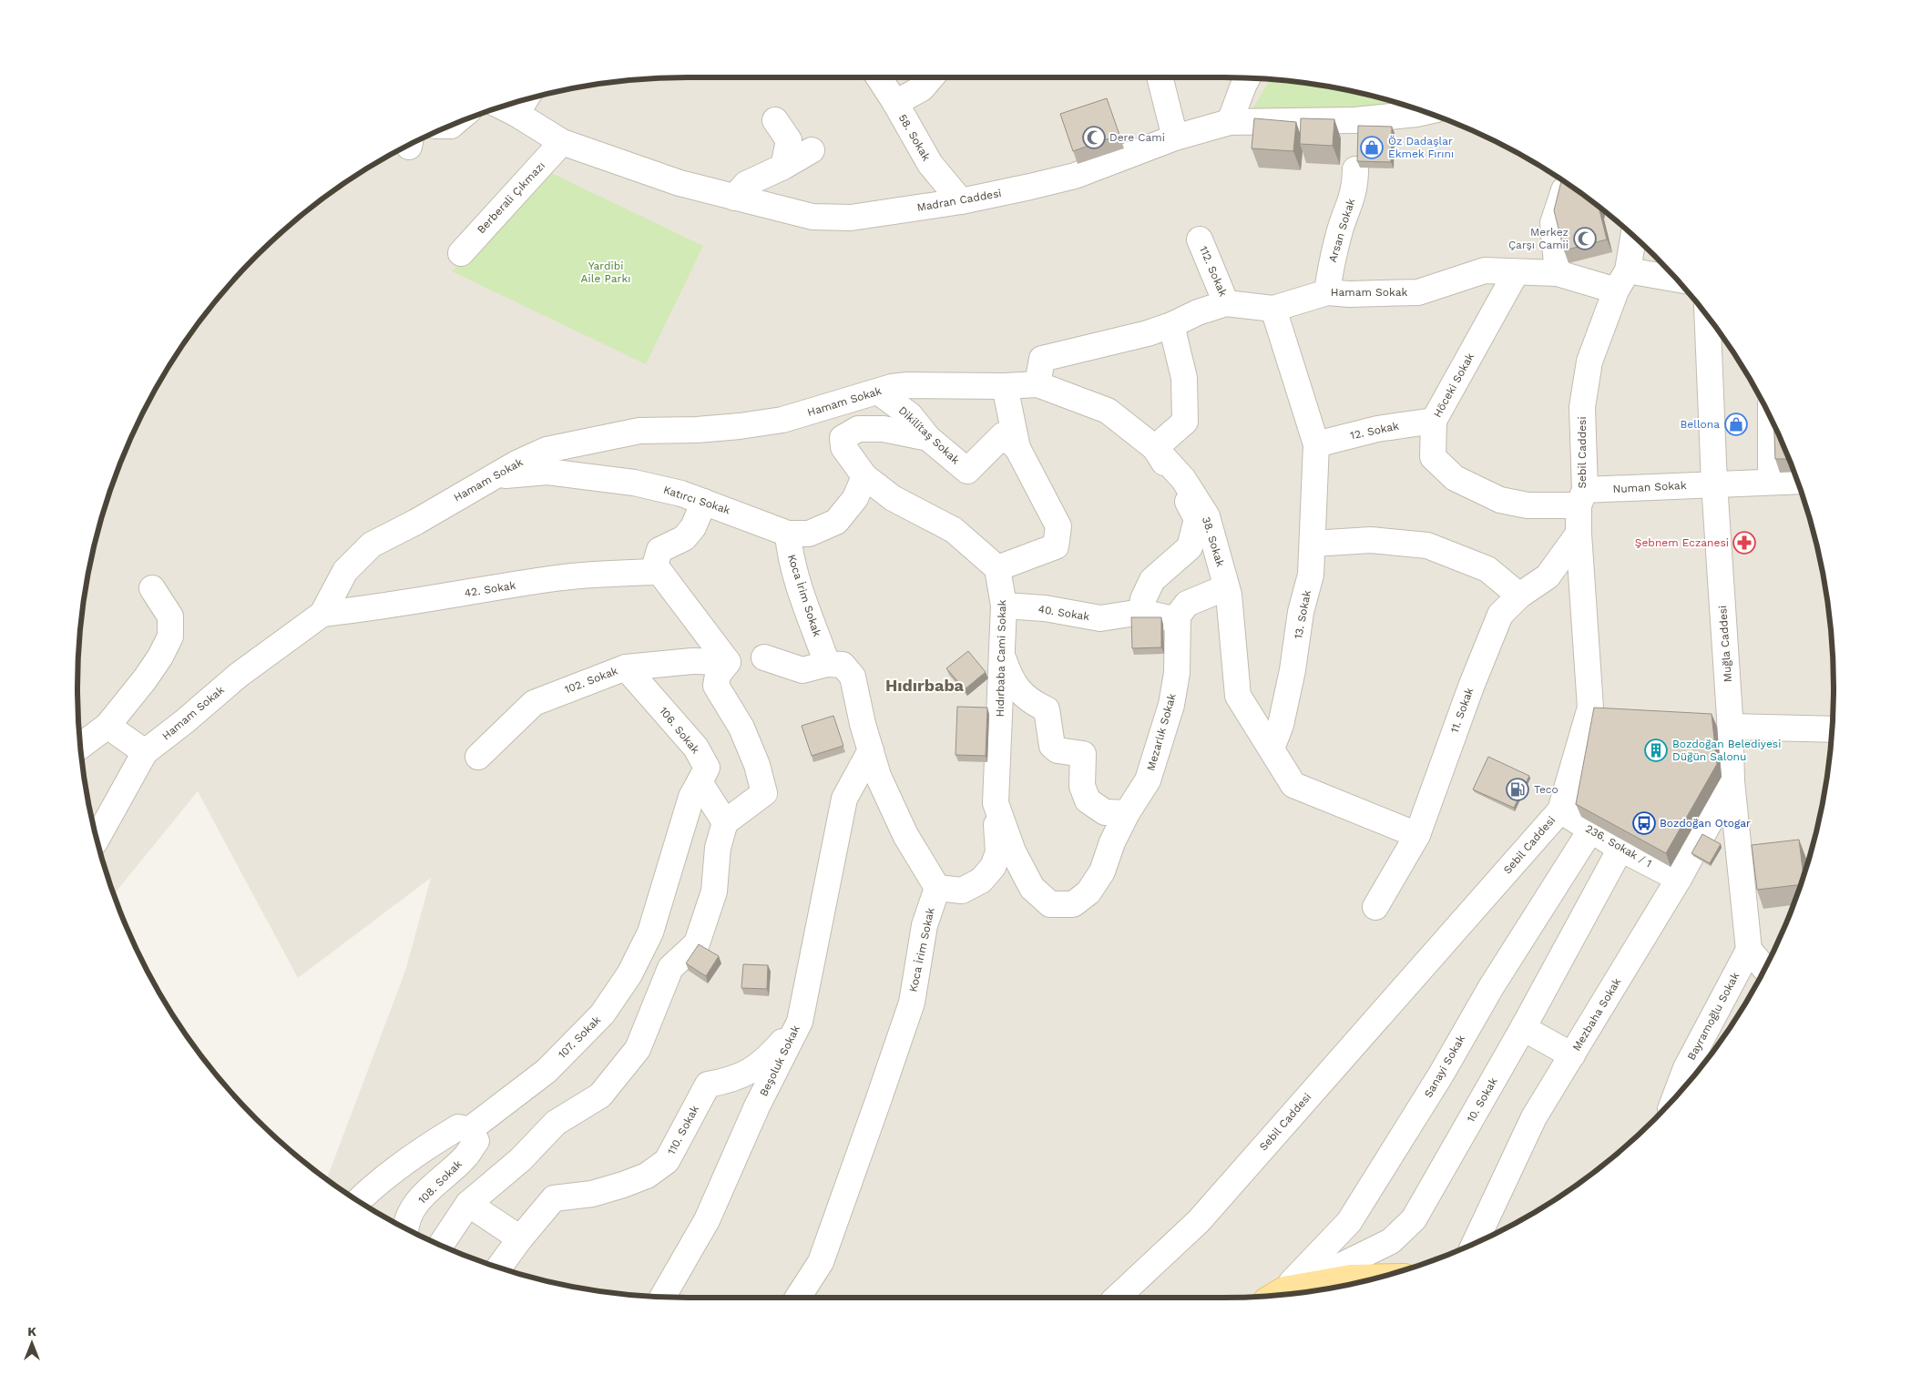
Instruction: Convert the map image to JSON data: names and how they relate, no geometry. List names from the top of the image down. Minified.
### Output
{"streets":{"street":["58. Sokak","Berberali Çıkmazı","Madran Caddesi","Arsan Sokak","112. Sokak","Hamam Sokak","Höceki Sokak","12. Sokak","Dikilitaş Sokak","Sebil Caddesi","Numan Sokak","Katırcı Sokak","38. Sokak","42. Sokak","Koca İrim Sokak","40. Sokak","13. Sokak","Muğla Caddesi","Hıdırbaba Cami Sokak","102. Sokak","11. Sokak","106. Sokak","Mezarlık Sokak","236. Sokak / 1","Mezbaha Sokak","Bayramoğlu Sokak","107. Sokak","Beşoluk Sokak","Sanayi Sokak","10. Sokak","110. Sokak","108. Sokak"]},"crossings":[["58. Sokak","Madran Caddesi"],["Berberali Çıkmazı","Madran Caddesi"],["Arsan Sokak","Hamam Sokak"],["112. Sokak","Hamam Sokak"],["Hamam Sokak","Höceki Sokak"],["Hamam Sokak","Dikilitaş Sokak"],["Hamam Sokak","Sebil Caddesi"],["Hamam Sokak","Katırcı Sokak"],["Hamam Sokak","38. Sokak"],["Hamam Sokak","42. Sokak"],["Hamam Sokak","13. Sokak"],["Höceki Sokak","12. Sokak"],["Höceki Sokak","Sebil Caddesi"],["Höceki Sokak","Numan Sokak"],["12. Sokak","13. Sokak"],["Sebil Caddesi","Numan Sokak"],["Sebil Caddesi","11. Sokak"],["Sebil Caddesi","236. Sokak / 1"],["Numan Sokak","Muğla Caddesi"],["Katırcı Sokak","Koca İrim Sokak"],["38. Sokak","13. Sokak"],["40. Sokak","Hıdırbaba Cami Sokak"],["40. Sokak","Mezarlık Sokak"],["Muğla Caddesi","Mezbaha Sokak"],["Muğla Caddesi","Bayramoğlu Sokak"],["Hıdırbaba Cami Sokak","Mezarlık Sokak"],["102. Sokak","106. Sokak"],["106. Sokak","107. Sokak"],["236. Sokak / 1","Mezbaha Sokak"],["236. Sokak / 1","Sanayi Sokak"],["236. Sokak / 1","10. Sokak"],["107. Sokak","108. Sokak"],["Beşoluk Sokak","110. Sokak"],["Sanayi Sokak","10. Sokak"]],"districts":["Hıdırbaba"],"parks":["Yardibi Aile Parkı"],"places":{"mosque":["Dere Cami","Merkez Çarşı Camii"],"shop":["Öz Dadaşlar Ekmek Fırını","Bellona"],"pharmacy":["Şebnem Eczanesi"],"building":["Bozdoğan Belediyesi Düğün Salonu"],"fuel station":["Teco"],"bus stop":["Bozdoğan Otogar"]},"north":"top"}
